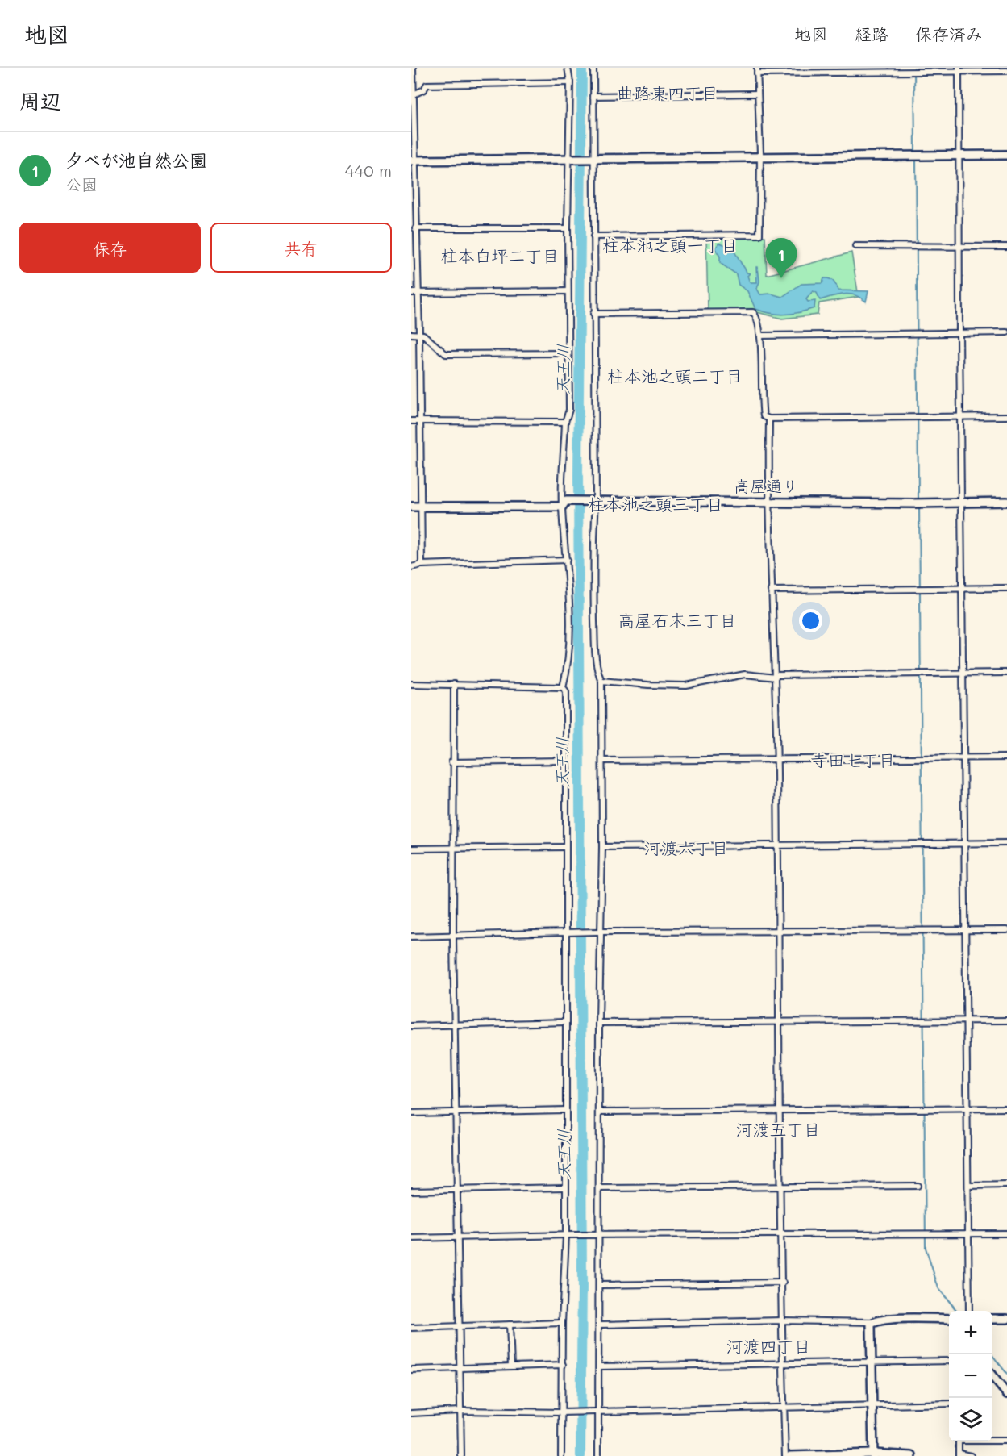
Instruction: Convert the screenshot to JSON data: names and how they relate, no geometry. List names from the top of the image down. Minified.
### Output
{"streets":{"street":["高屋通り"]},"districts":["曲路東四丁目","柱本池之頭一丁目","柱本白坪二丁目","柱本池之頭二丁目","柱本池之頭三丁目","高屋石末三丁目","寺田七丁目","河渡六丁目","河渡五丁目","河渡四丁目"],"water":["天王川"],"page":{"header":"地図","nav":["地図","経路","保存済み"],"heading":"周辺","list":[{"mark":"1","name":"夕べが池自然公園","note":"公園","value":"440 m"}],"buttons":["保存","共有"],"pins":"1","map_buttons":["+","−"]}}
